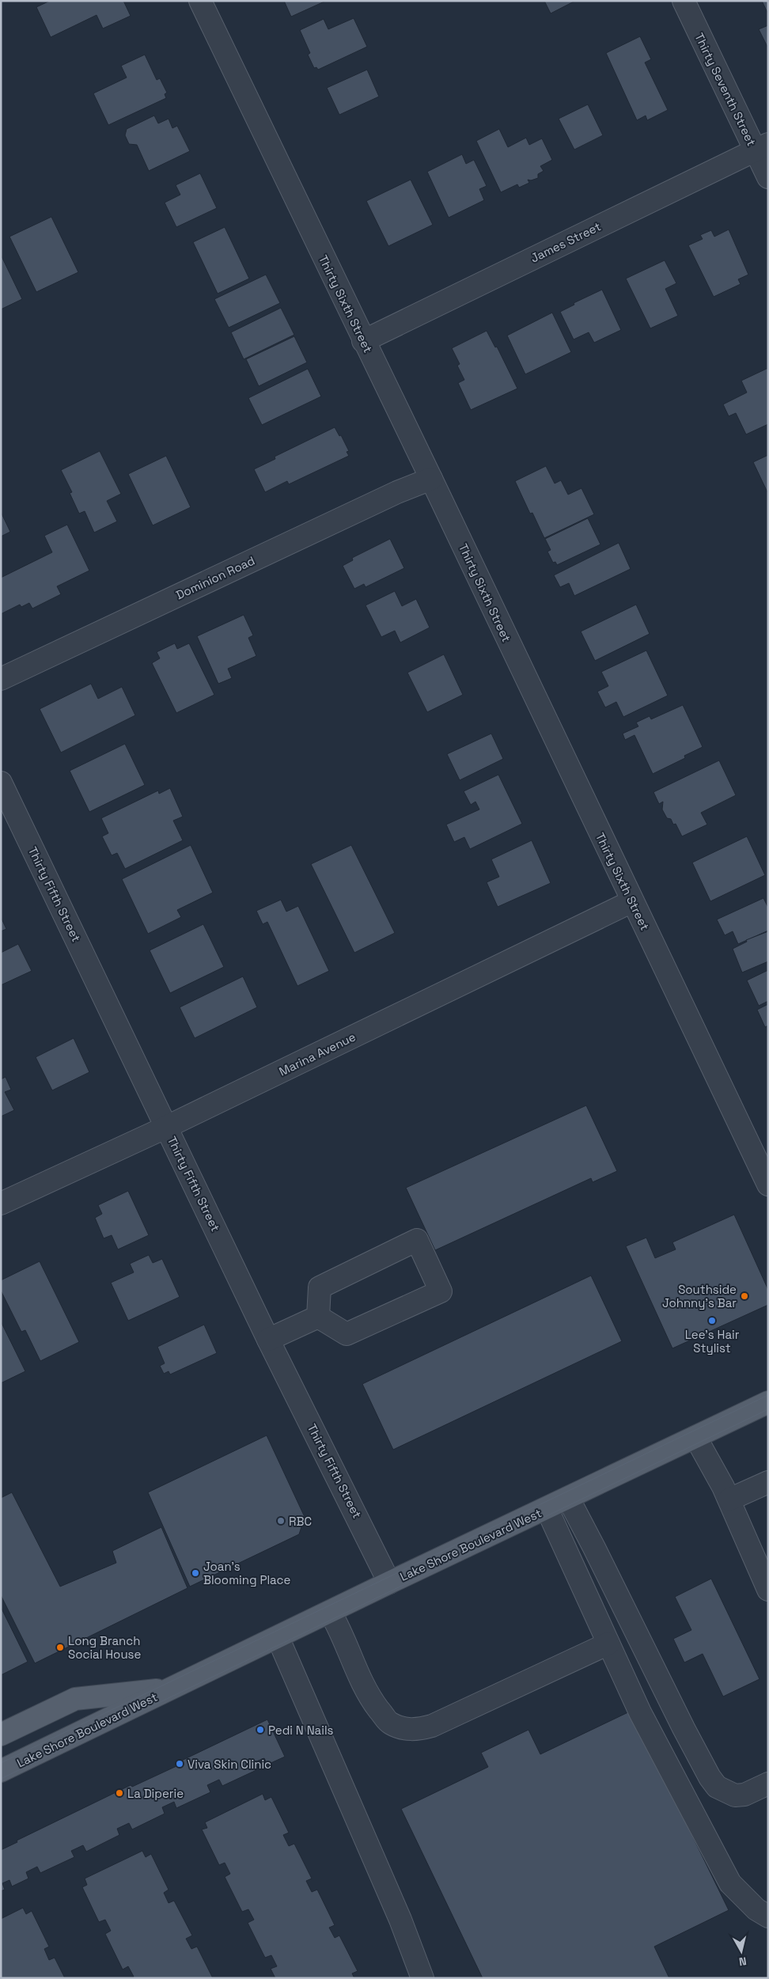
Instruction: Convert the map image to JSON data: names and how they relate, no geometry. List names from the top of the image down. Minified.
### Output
{"streets":{"main road":["Lake Shore Boulevard West"],"street":["Thirty Seventh Street","James Street","Thirty Sixth Street","Dominion Road","Thirty Fifth Street","Marina Avenue"]},"crossings":[["Thirty Seventh Street","James Street"],["James Street","Thirty Sixth Street"],["Thirty Sixth Street","Dominion Road"],["Thirty Sixth Street","Marina Avenue"],["Thirty Fifth Street","Marina Avenue"],["Thirty Fifth Street","Lake Shore Boulevard West"]],"places":["Southside Johnny's Bar","Lee's Hair Stylist","RBC","Joan's Blooming Place","Long Branch Social House","Pedi N Nails","Viva Skin Clinic","La Diperie"],"north":"bottom"}
